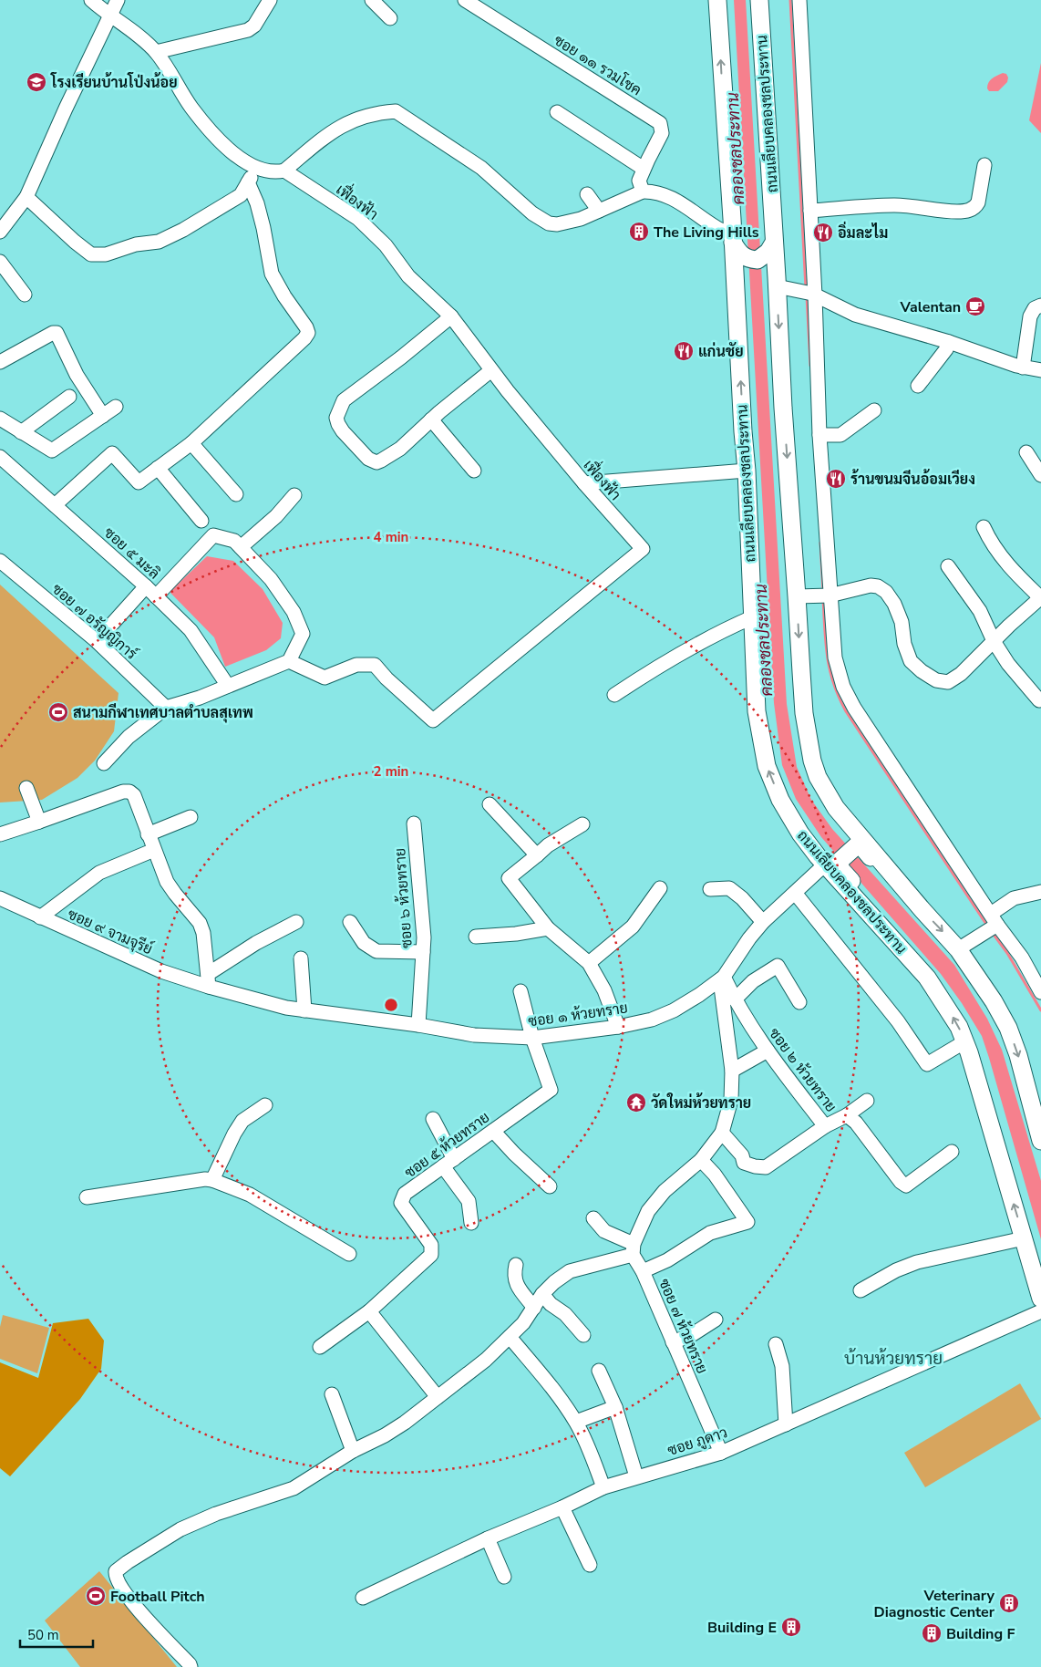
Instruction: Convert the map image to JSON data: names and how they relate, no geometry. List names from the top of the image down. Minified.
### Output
{"streets":{"main road":["ถนนเลียบคลองชลประทาน"],"street":["ซอย ๑๑ รวมโชค","เฟื่องฟ้า","ซอย ๕ มะลิ","ซอย ๗ อรัญญิการ์","ซอย ๖ ห้วยทราย","ซอย ๙ จามจุรีย์","ซอย ๑ ห้วยทราย","ซอย ๒ ห้วยทราย","ซอย ๕ ห้วยทราย","ซอย ๗ ห้วยทราย","ซอย ภูดาว"]},"crossings":[["ถนนเลียบคลองชลประทาน","ซอย ๑ ห้วยทราย"],["ซอย ๖ ห้วยทราย","ซอย ๑ ห้วยทราย"],["ซอย ๙ จามจุรีย์","ซอย ๑ ห้วยทราย"],["ซอย ๑ ห้วยทราย","ซอย ๒ ห้วยทราย"],["ซอย ๑ ห้วยทราย","ซอย ๕ ห้วยทราย"],["ซอย ๗ ห้วยทราย","ซอย ภูดาว"]],"districts":["บ้านห้วยทราย"],"water":["คลองชลประทาน"],"places":{"school or university":["โรงเรียนบ้านโป่งน้อย"],"building":["The Living Hills","Veterinary Diagnostic Center","Building E","Building F"],"restaurant":["อิ่มละไม","แก่นชัย","ร้านขนมจีนอ้อมเวียง"],"cafe":["Valentan"],"sports":["สนามกีฬาเทศบาลตำบลสุเทพ","Football Pitch"],"temple":["วัดใหม่ห้วยทราย"]},"scale_bar":"50 m","rings":["4 min","2 min"]}
